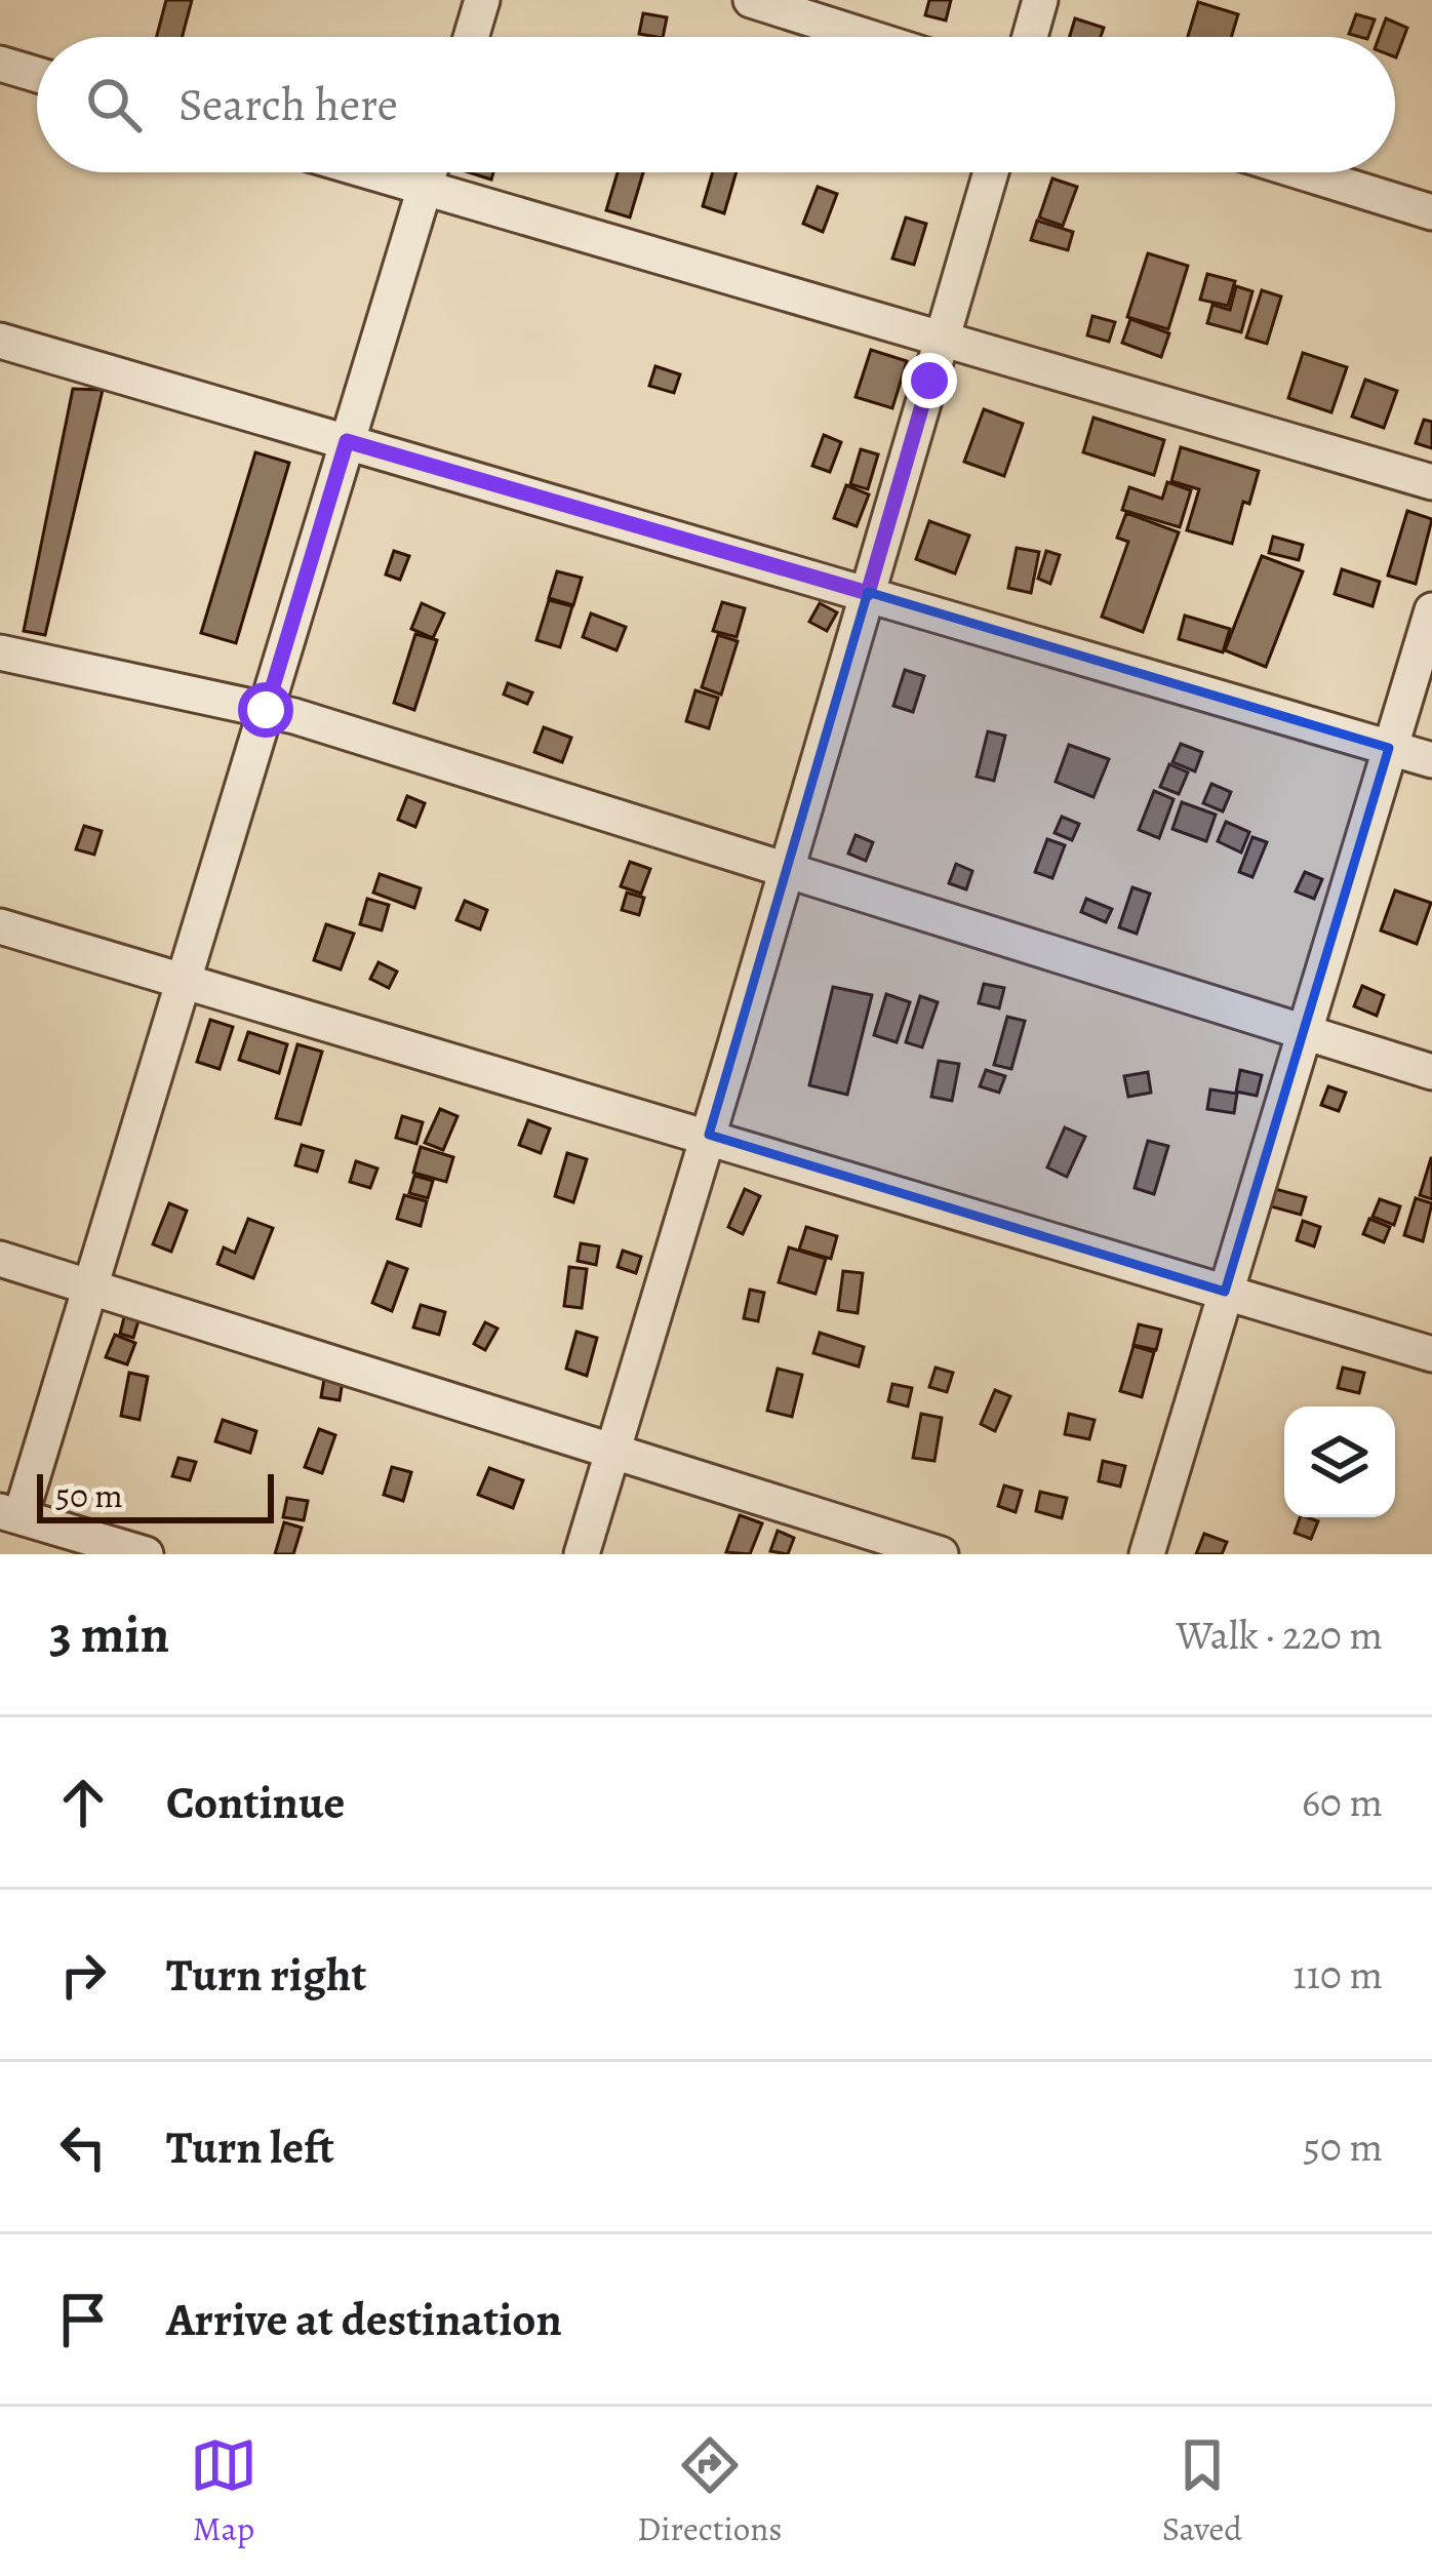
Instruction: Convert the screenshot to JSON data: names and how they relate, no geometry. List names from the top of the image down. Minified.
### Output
{"scale_bar":"50 m","page":{"search":"Search here","scale":"50 m","heading":["3 min","Walk · 220 m"],"list":[["Continue","60 m"],["Turn right","110 m"],["Turn left","50 m"],"Arrive at destination"],"nav":["Map","Directions","Saved"]}}
